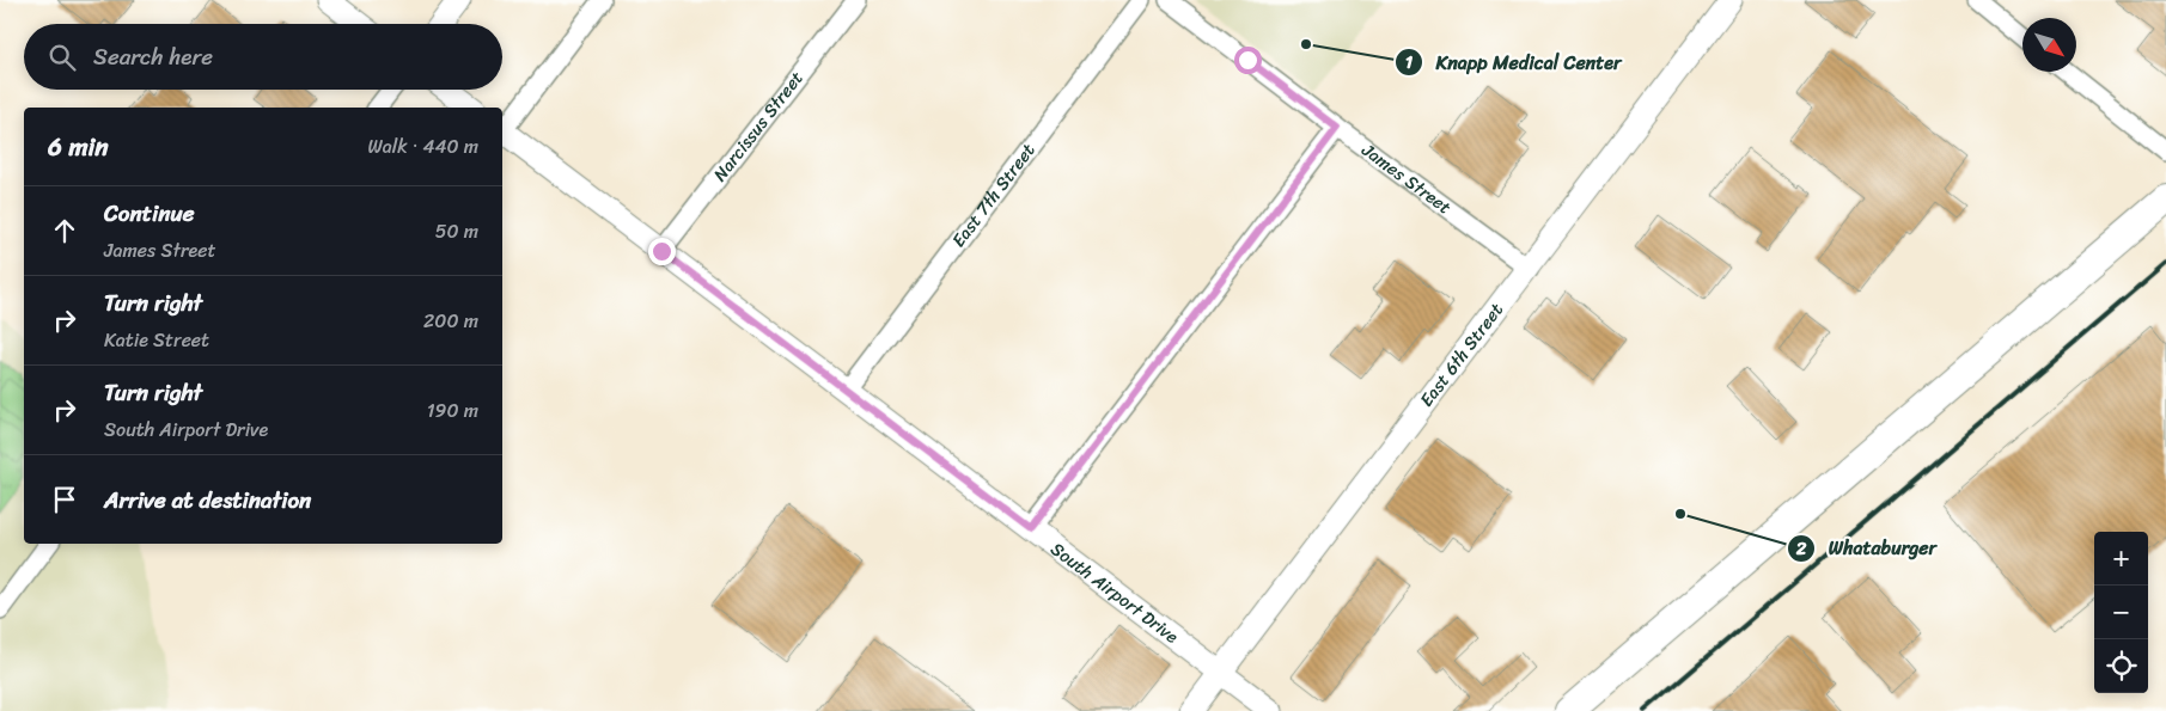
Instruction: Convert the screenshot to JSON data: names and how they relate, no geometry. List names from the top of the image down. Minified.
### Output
{"streets":{"street":["Narcissus Street","James Street","East 7th Street","East 6th Street","South Airport Drive"]},"crossings":[["Narcissus Street","South Airport Drive"],["James Street","East 6th Street"],["East 7th Street","South Airport Drive"],["East 6th Street","South Airport Drive"]],"places":["Knapp Medical Center","Whataburger"],"north":"bottom right","page":{"search":"Search here","heading":["6 min","Walk · 440 m"],"list":[["Continue","James Street","50 m"],["Turn right","Katie Street","200 m"],["Turn right","South Airport Drive","190 m"],"Arrive at destination"],"map_buttons":["+","−"]}}
